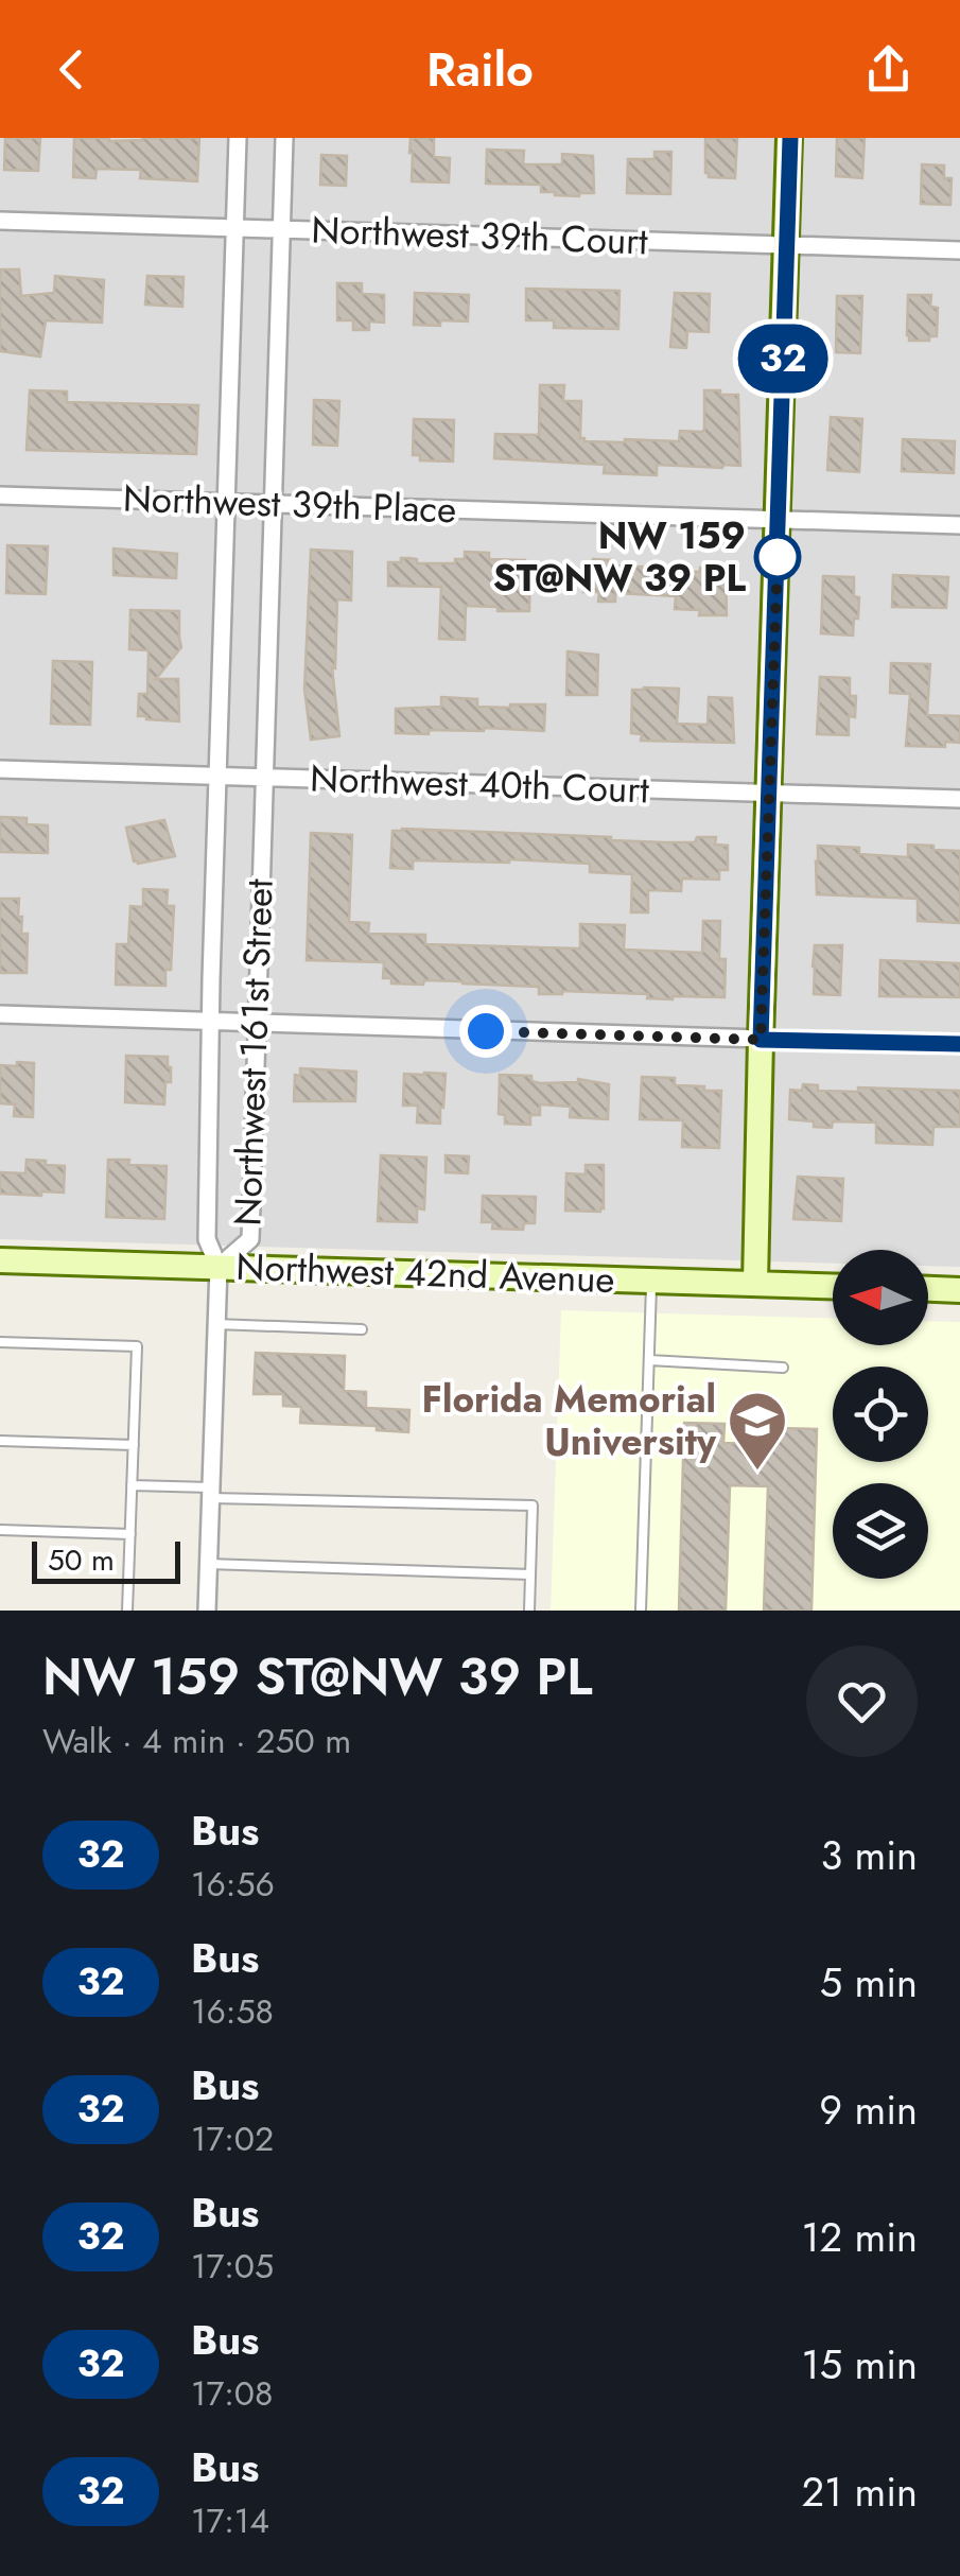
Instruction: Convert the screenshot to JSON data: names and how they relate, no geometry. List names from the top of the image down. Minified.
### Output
{"streets":{"street":["Northwest 39th Court","Northwest 39th Place","Northwest 40th Court","Northwest 161st Street","Northwest 42nd Avenue"]},"crossings":[["Northwest 39th Court","Northwest 161st Street"],["Northwest 39th Place","Northwest 161st Street"],["Northwest 40th Court","Northwest 161st Street"],["Northwest 161st Street","Northwest 42nd Avenue"]],"places":{"other":["NW 159 ST@NW 39 PL"],"school or university":["Florida Memorial University"]},"lines":["bus line 32"],"scale_bar":"50 m","north":"left","page":{"header":"Railo","on_map":"32","scale":"50 m","heading":["NW 159 ST@NW 39 PL","Walk · 4 min · 250 m"],"list":[{"mark":"32","name":"Bus","note":"16:56","value":"3 min"},{"mark":"32","name":"Bus","note":"16:58","value":"5 min"},{"mark":"32","name":"Bus","note":"17:02","value":"9 min"},{"mark":"32","name":"Bus","note":"17:05","value":"12 min"},{"mark":"32","name":"Bus","note":"17:08","value":"15 min"},{"mark":"32","name":"Bus","note":"17:14","value":"21 min"}]}}
